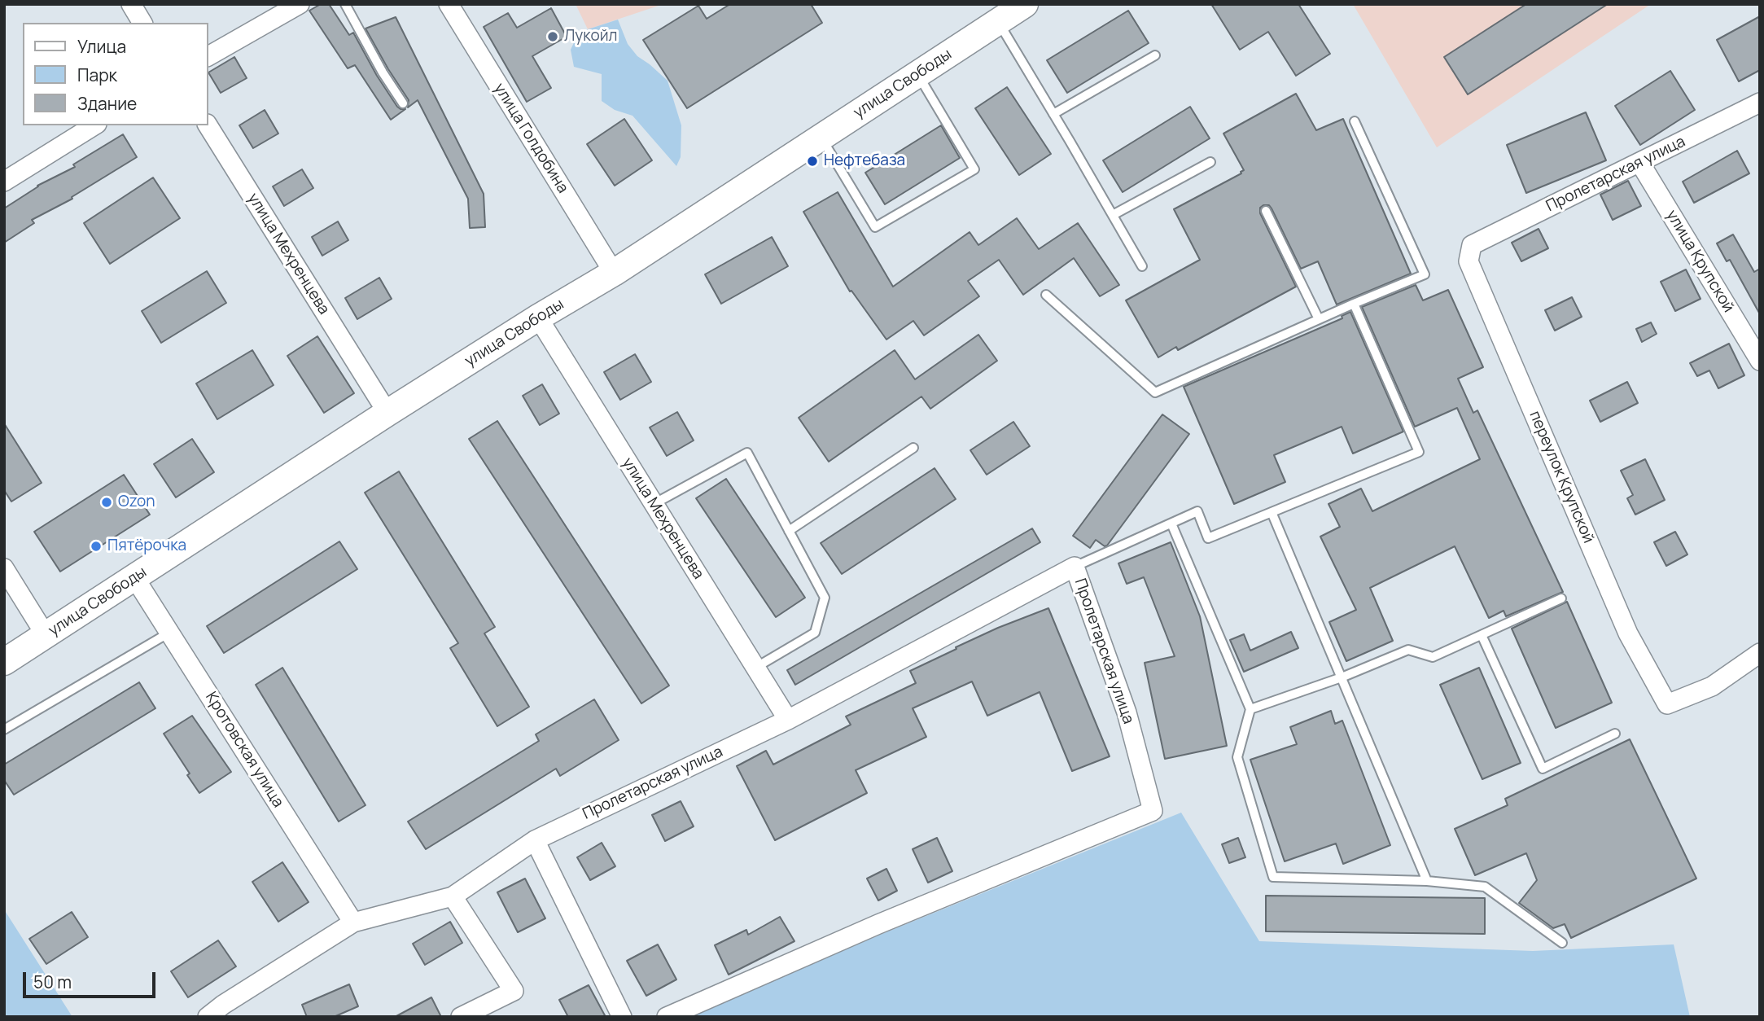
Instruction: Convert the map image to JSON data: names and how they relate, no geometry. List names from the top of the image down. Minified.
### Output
{"streets":{"main road":["улица Свободы"],"street":["улица Голдобина","Пролетарская улица","улица Мехренцева","улица Крупской","переулок Крупской","Кротовская улица"]},"crossings":[["улица Свободы","улица Голдобина"],["улица Свободы","улица Мехренцева"],["улица Свободы","Кротовская улица"],["Пролетарская улица","улица Мехренцева"],["Пролетарская улица","улица Крупской"],["Пролетарская улица","переулок Крупской"],["Пролетарская улица","Кротовская улица"]],"places":["Лукойл","Нефтебаза","Ozon","Пятёрочка"],"legend":["Улица","Парк","Здание"],"scale_bar":"50 m"}
